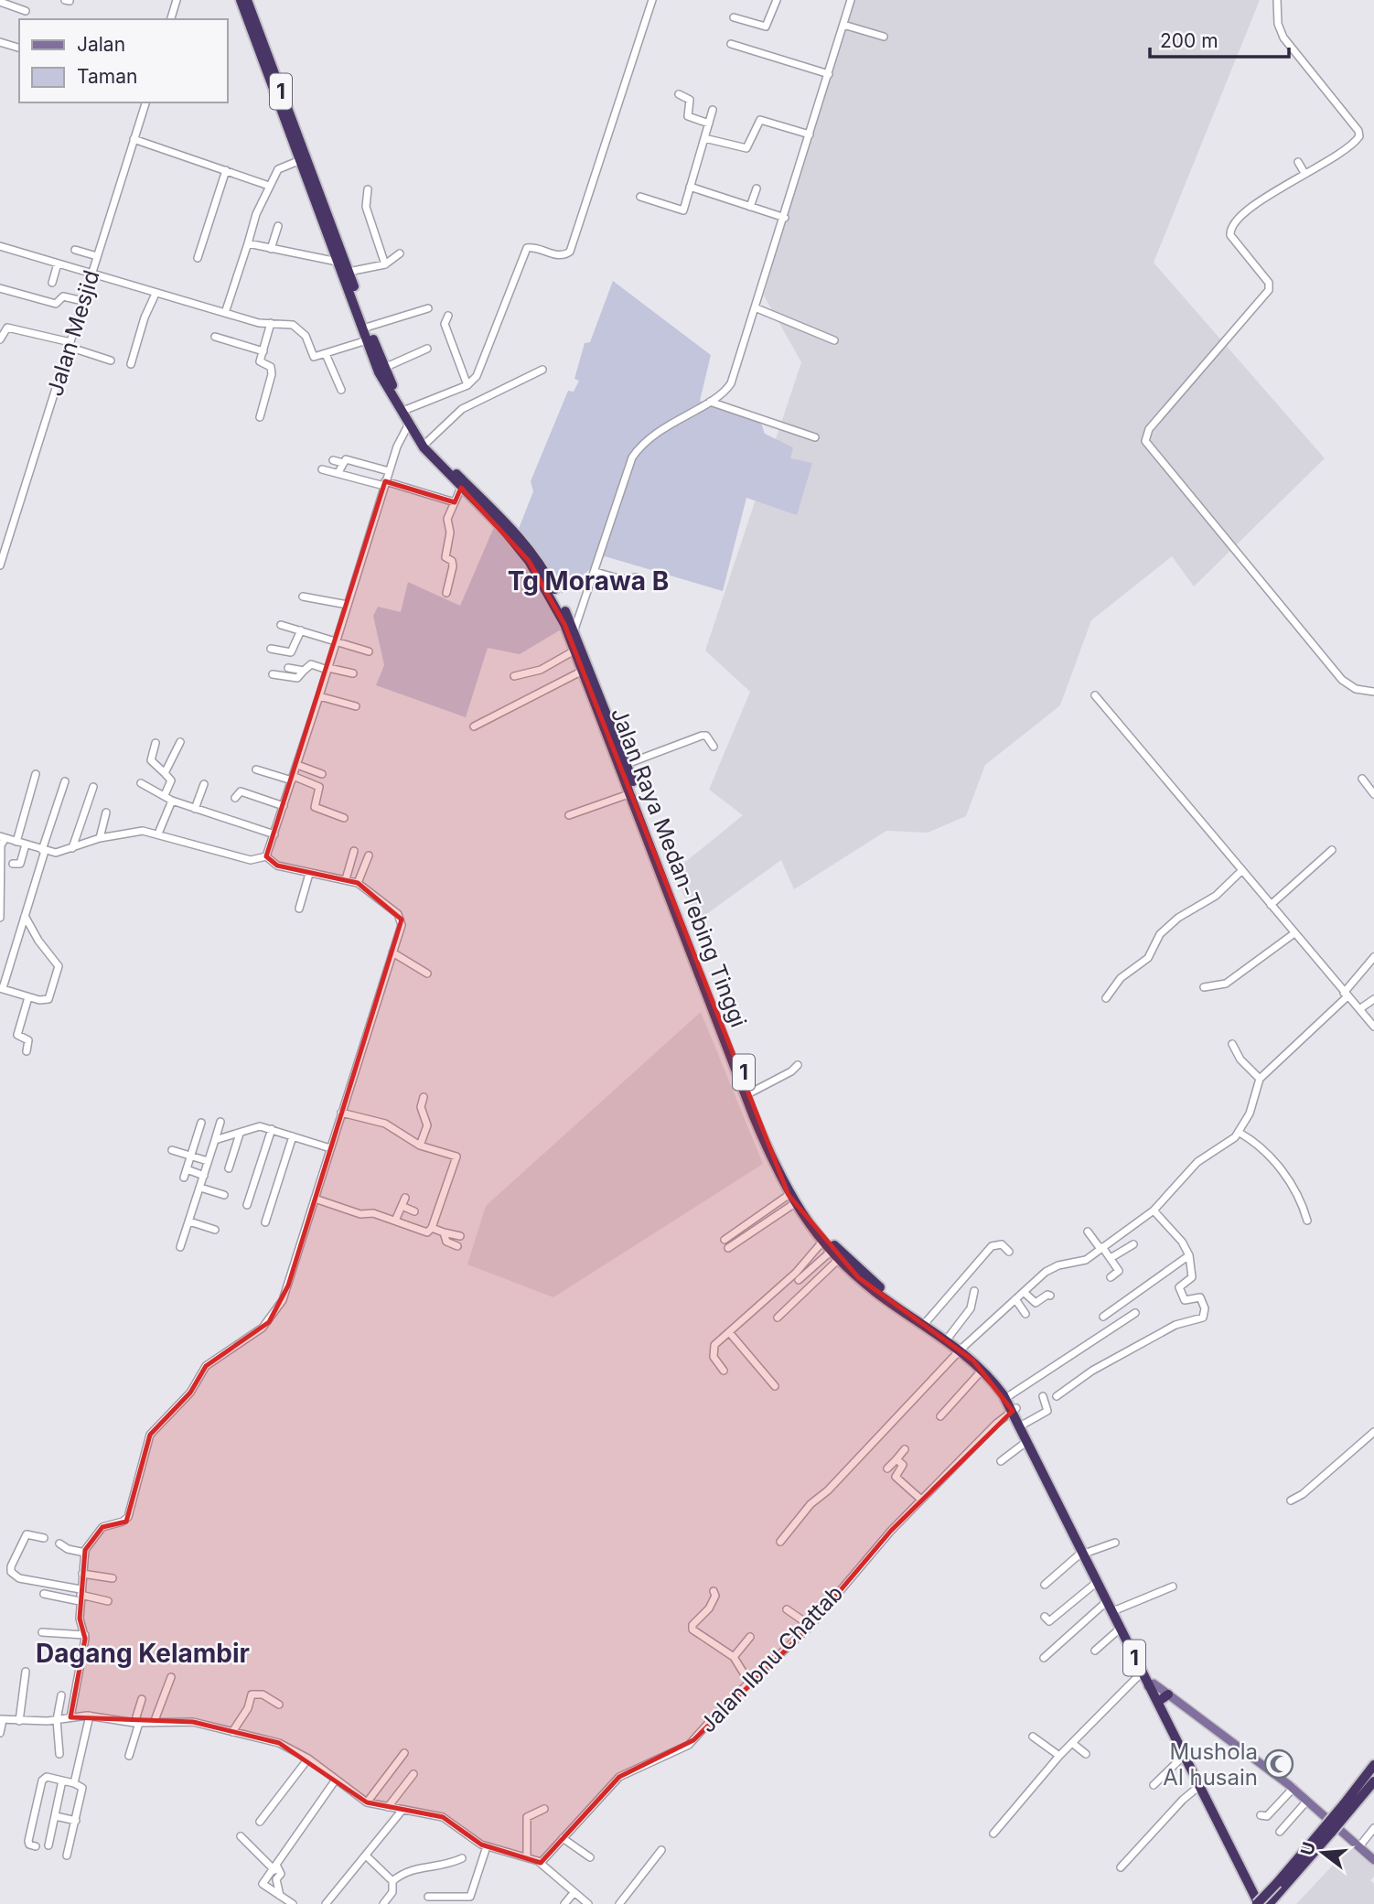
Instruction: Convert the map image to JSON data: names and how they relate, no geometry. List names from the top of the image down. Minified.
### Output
{"streets":{"highway":["1","Jalan Raya Medan-Tebing Tinggi"],"street":["Jalan Mesjid","Jalan Ibnu Chattab"]},"crossings":[["1","Jalan Raya Medan-Tebing Tinggi"],["Jalan Raya Medan-Tebing Tinggi","Jalan Ibnu Chattab"]],"districts":["Tg Morawa B","Dagang Kelambir"],"places":{"mosque":["Mushola Al husain"]},"legend":["Jalan","Taman"],"scale_bar":"200 m","north":"left"}
